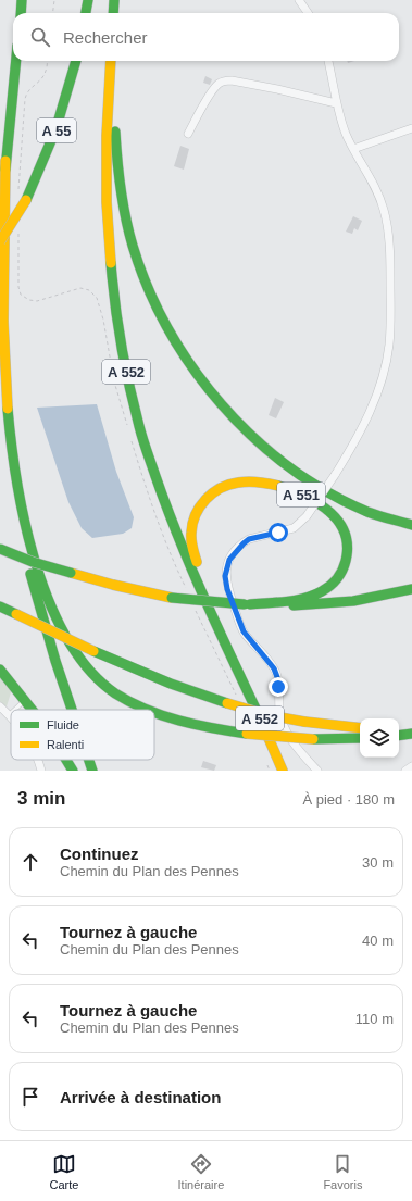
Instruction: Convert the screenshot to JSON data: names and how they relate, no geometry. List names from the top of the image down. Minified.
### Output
{"streets":{"highway":["A 55","A 552","A 551"]},"crossings":[["A 552","A 551"]],"legend":["Fluide","Ralenti"],"page":{"search":"Rechercher","heading":["3 min","À pied · 180 m"],"list":[["Continuez","Chemin du Plan des Pennes","30 m"],["Tournez à gauche","Chemin du Plan des Pennes","40 m"],["Tournez à gauche","Chemin du Plan des Pennes","110 m"],"Arrivée à destination"],"nav":["Carte","Itinéraire","Favoris"]}}
